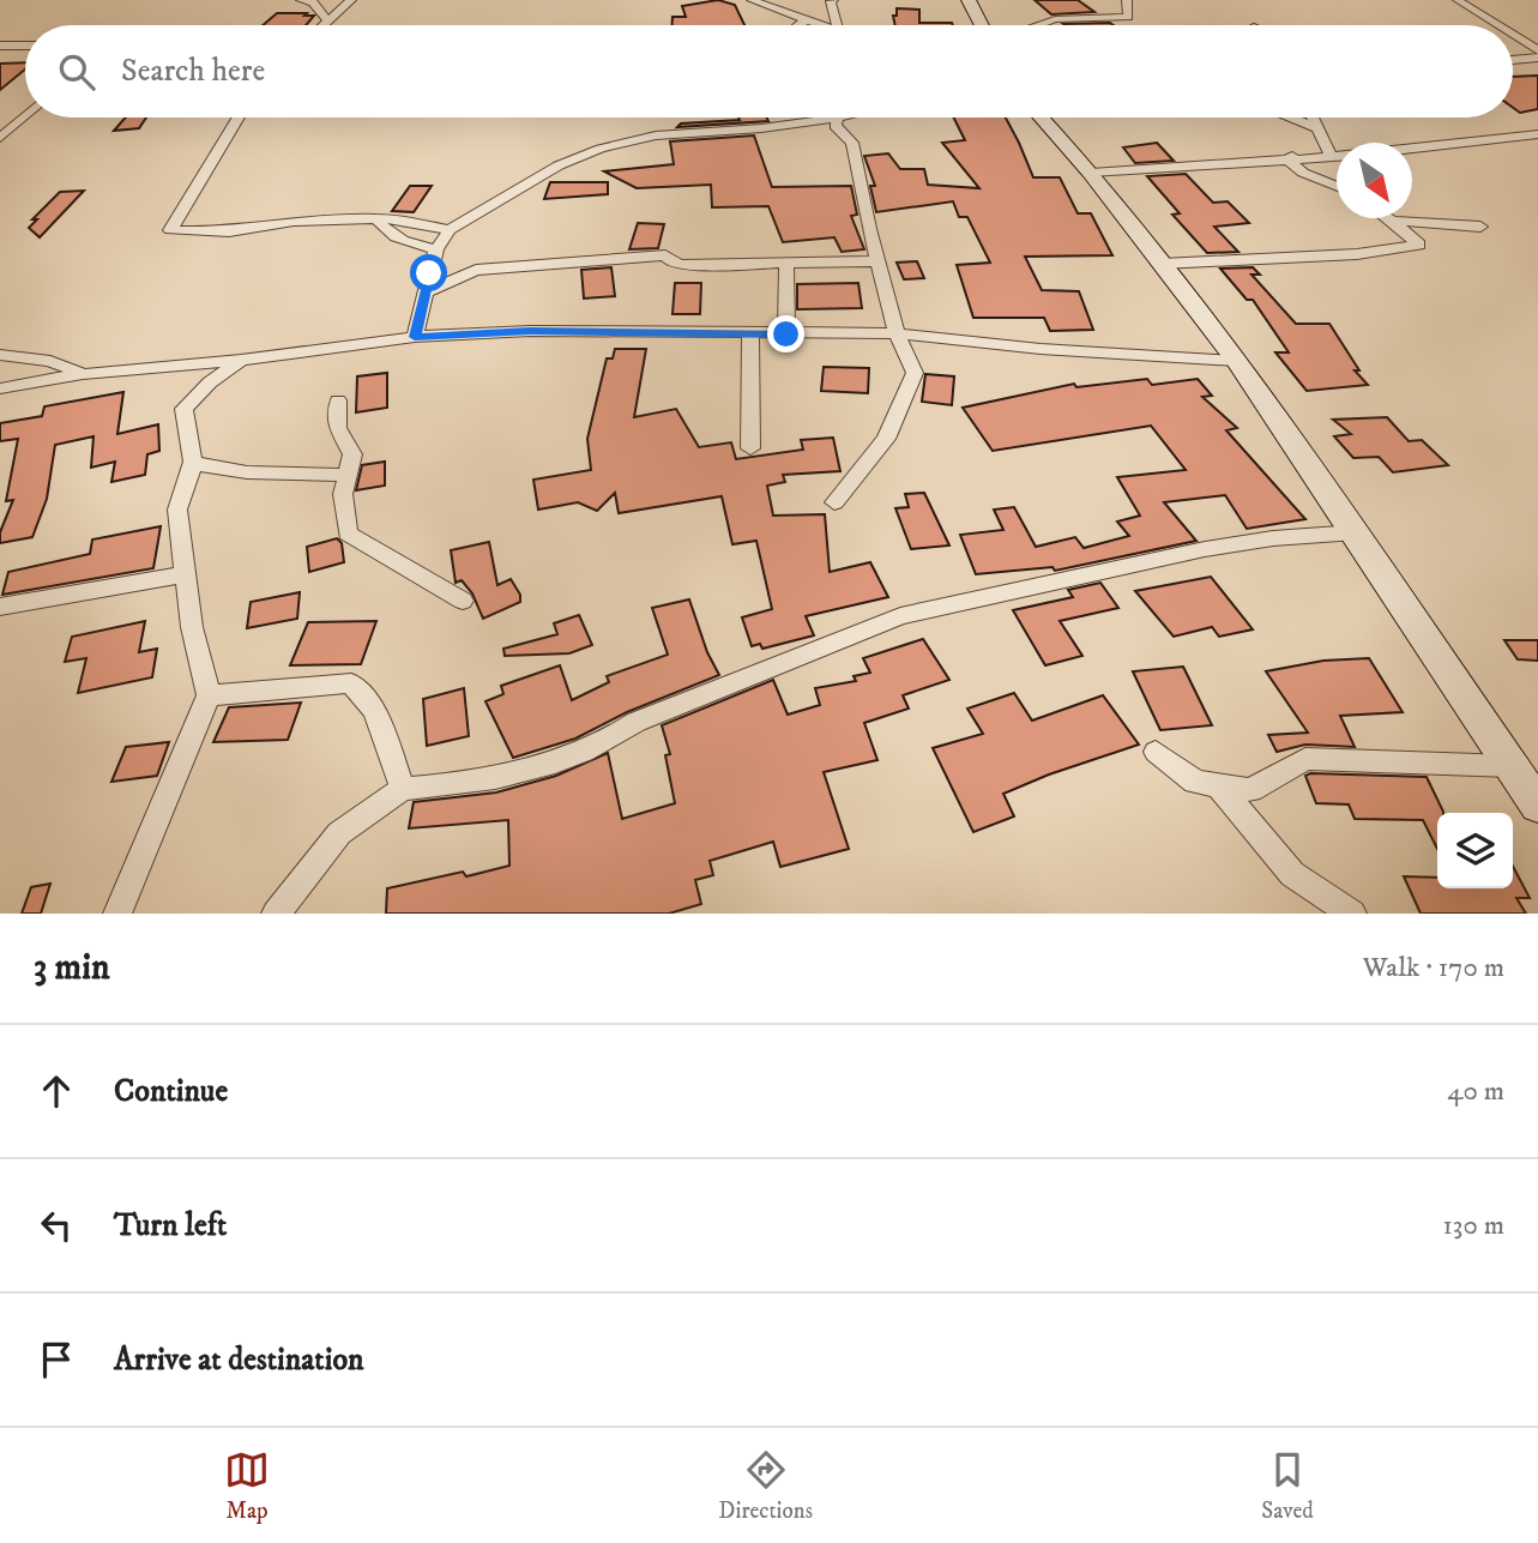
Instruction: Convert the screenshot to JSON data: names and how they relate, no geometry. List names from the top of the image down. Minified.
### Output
{"north":"bottom right","page":{"search":"Search here","heading":["3 min","Walk · 170 m"],"list":[["Continue","40 m"],["Turn left","130 m"],"Arrive at destination"],"nav":["Map","Directions","Saved"]}}
